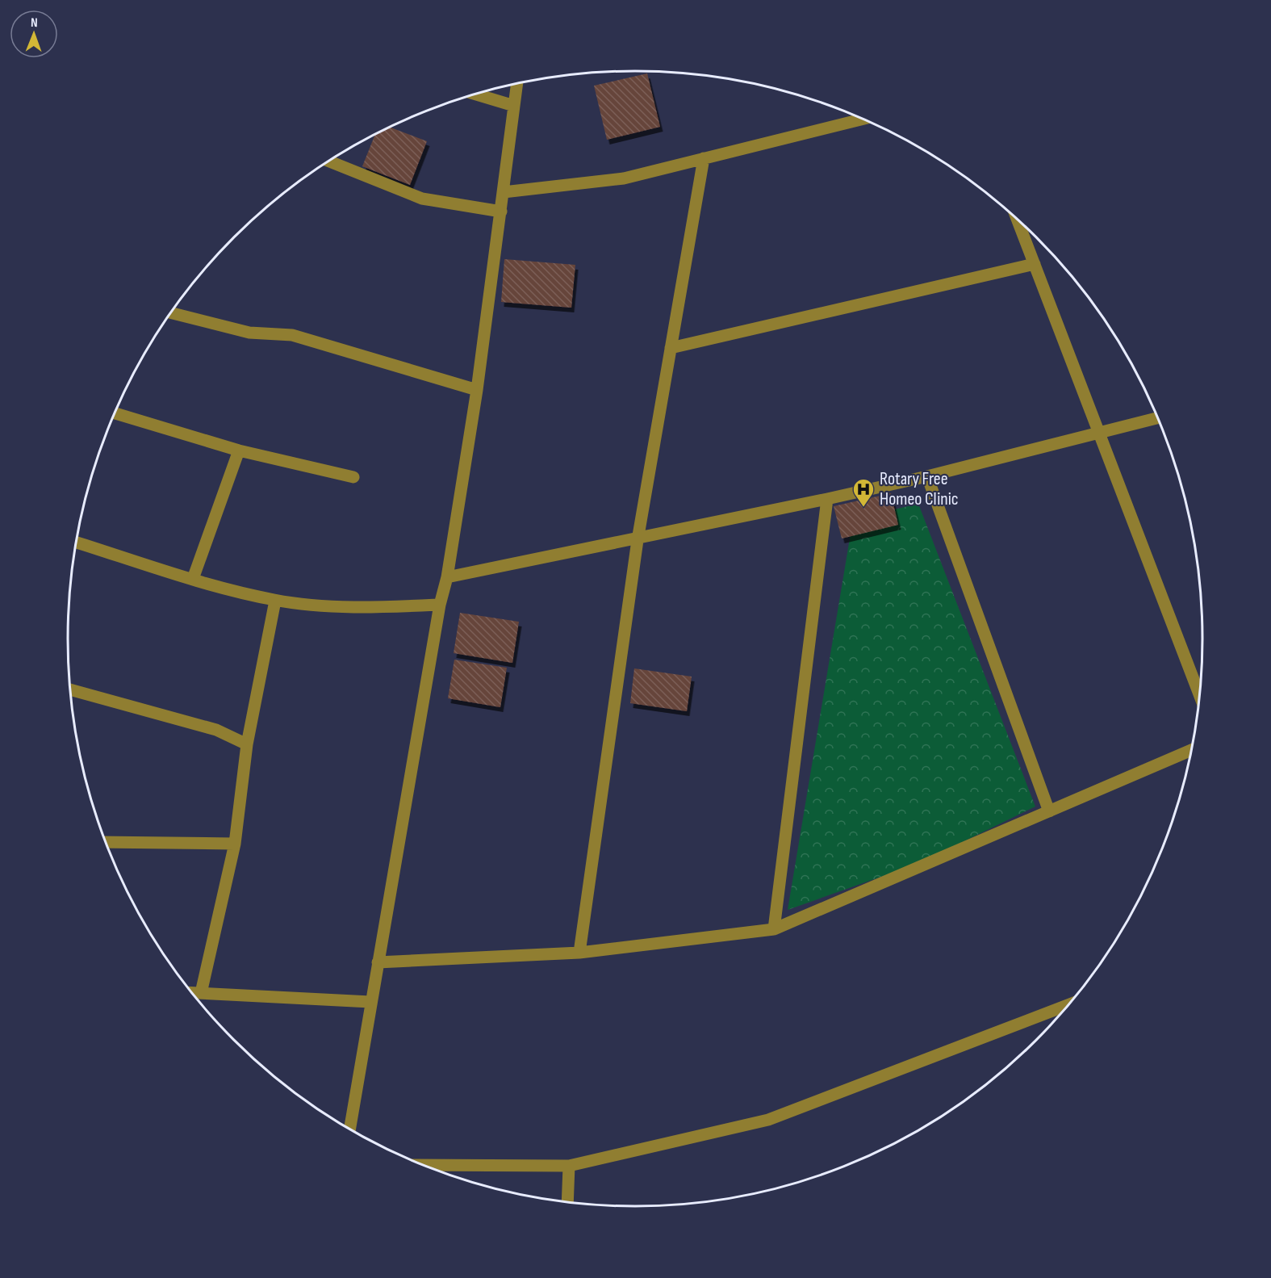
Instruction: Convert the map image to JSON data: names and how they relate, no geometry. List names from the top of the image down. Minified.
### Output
{"places":{"hospital":["Rotary Free Homeo Clinic"]},"north":"top"}
